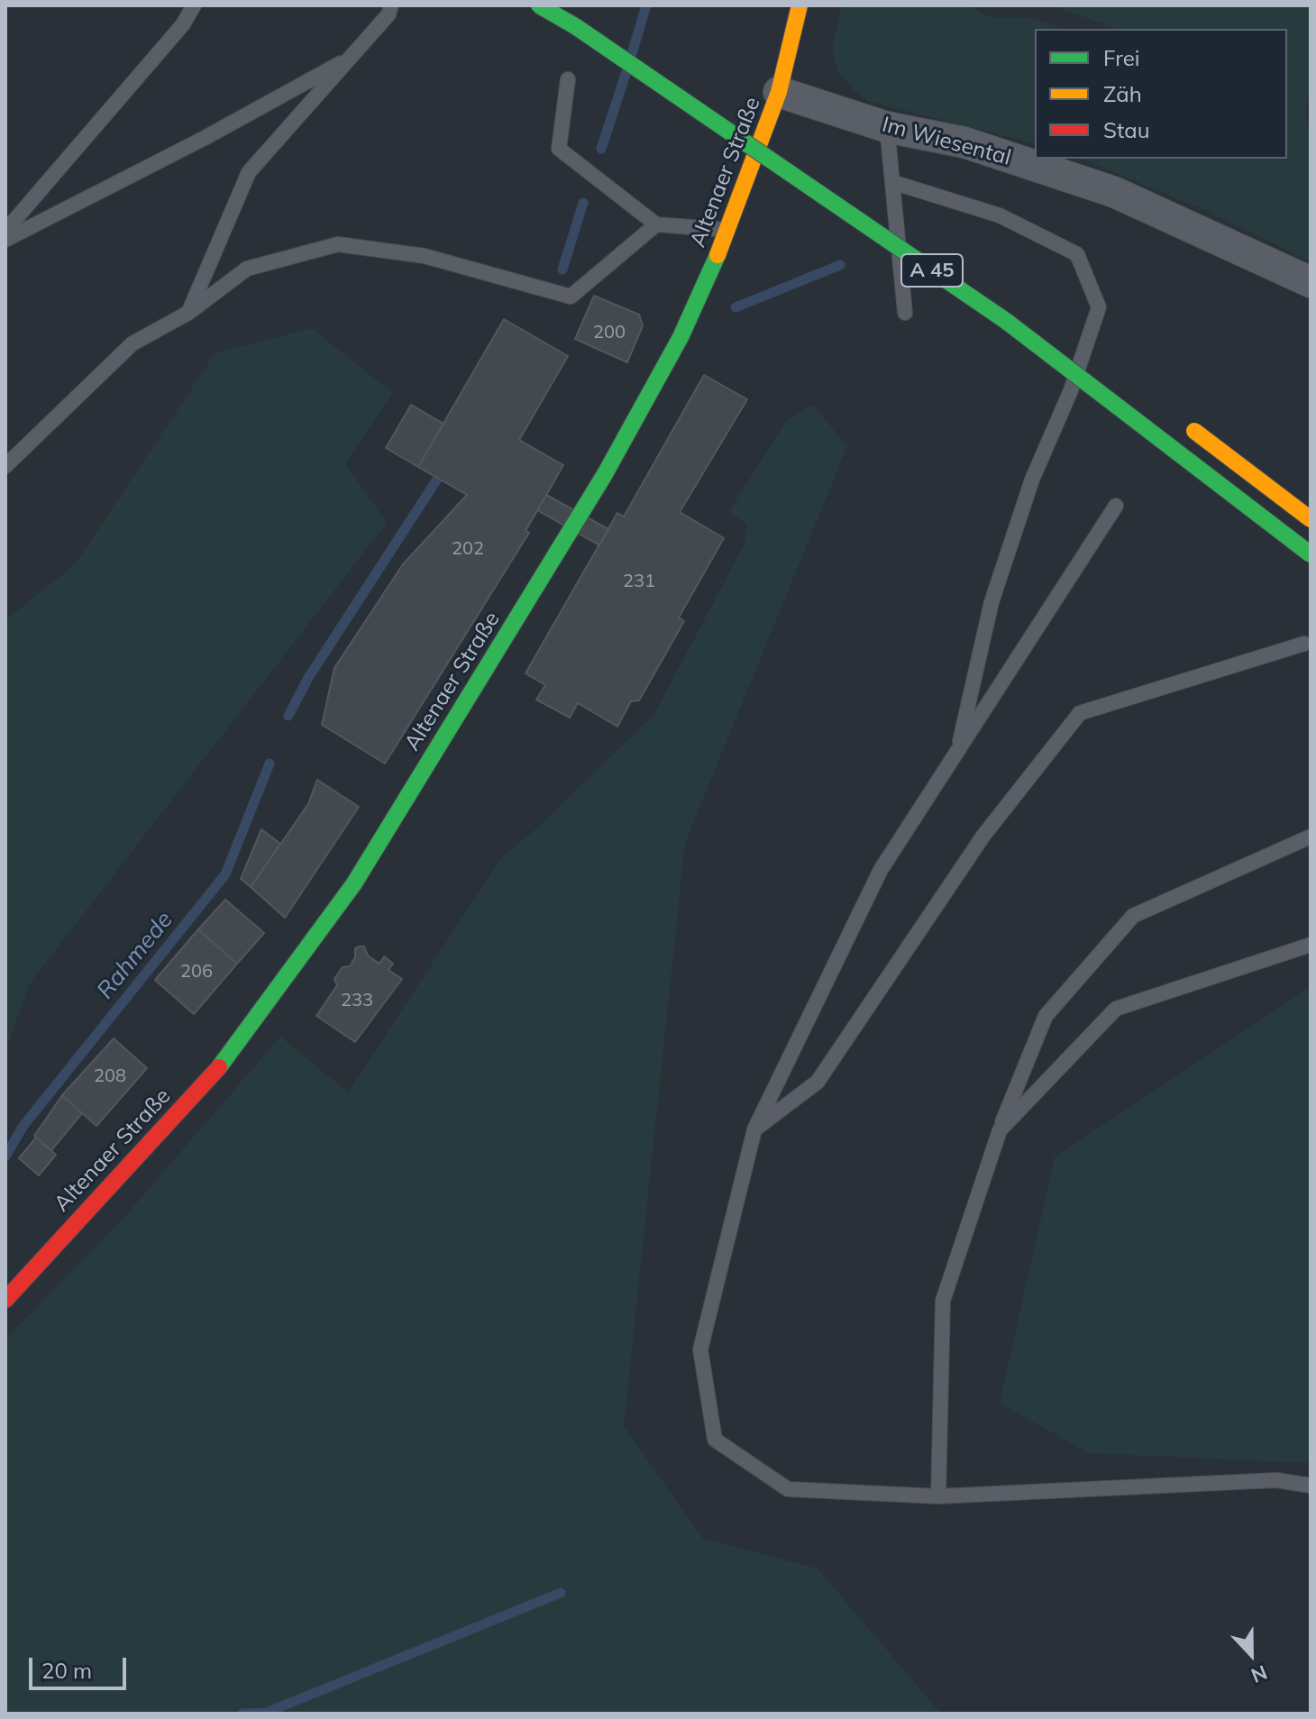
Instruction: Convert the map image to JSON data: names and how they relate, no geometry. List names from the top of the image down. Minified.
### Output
{"streets":{"main road":["Altenaer Straße","A 45"],"street":["Im Wiesental"]},"crossings":[["Im Wiesental","Altenaer Straße"]],"water":["Rahmede"],"house_numbers":["200","202","231","206","233","208"],"legend":["Frei","Zäh","Stau"],"scale_bar":"20 m","north":"bottom"}
